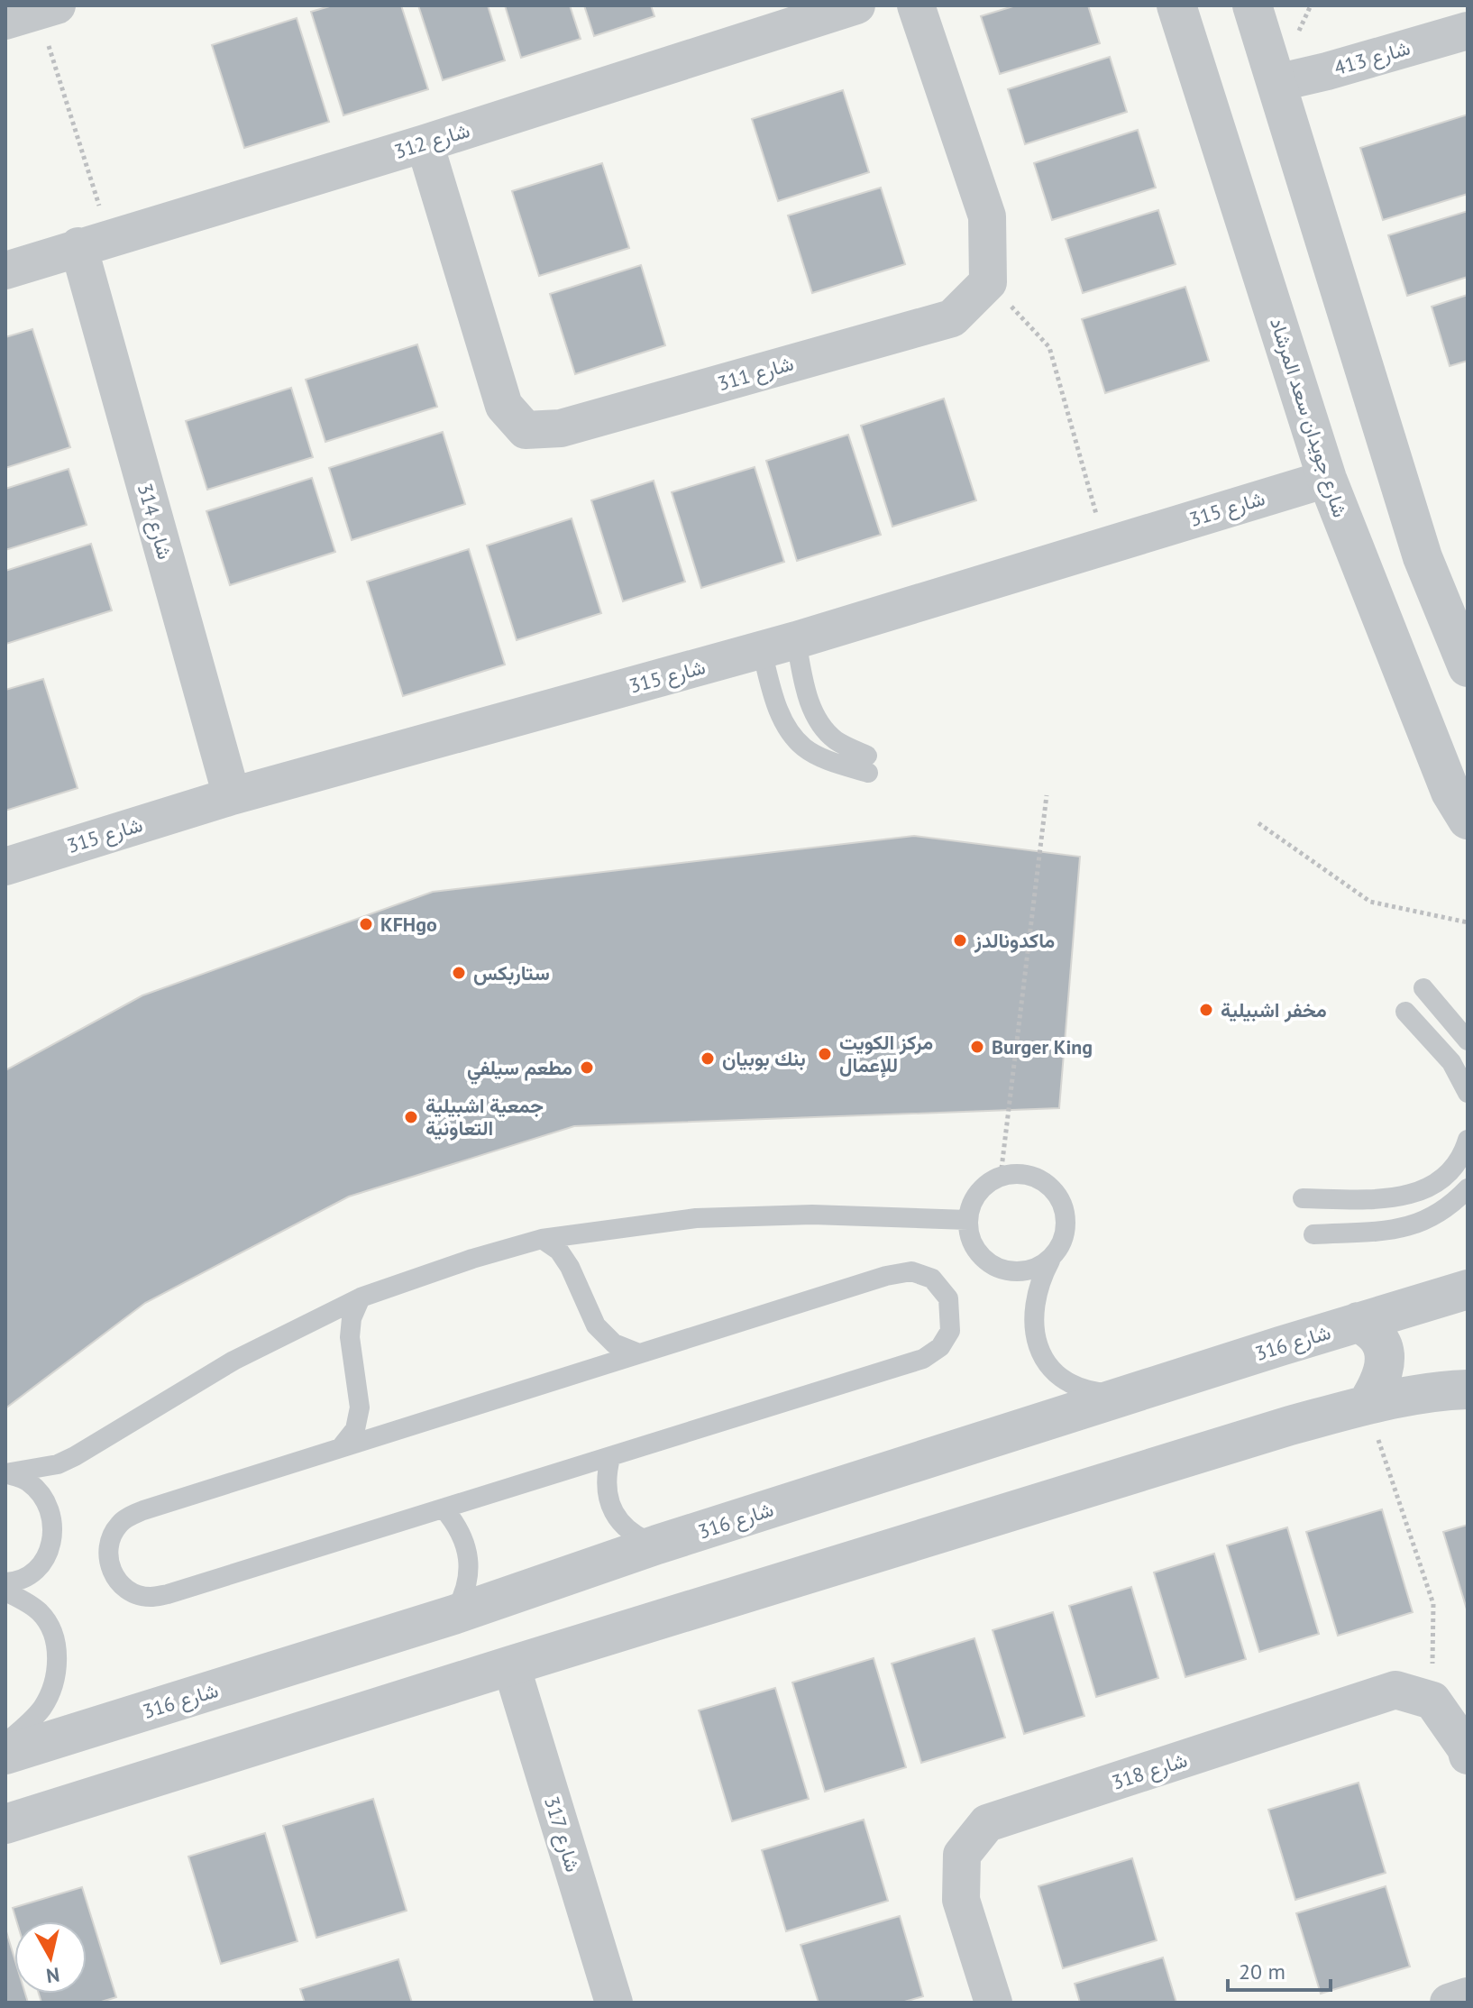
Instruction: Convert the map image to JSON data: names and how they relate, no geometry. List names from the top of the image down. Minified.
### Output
{"streets":{"street":["شارع 413","شارع 312","شارع 311","شارع جويدان سعد المرشاد","شارع 315","شارع 314","شارع 316","شارع 318","شارع 317"]},"crossings":[["شارع 312","شارع 311"],["شارع 312","شارع 314"],["شارع جويدان سعد المرشاد","شارع 315"],["شارع 315","شارع 314"]],"places":["KFHgo","ماكدونالدز","ستاربكس","مخفر اشبيلية","Burger King","مركز الكويت للإعمال","بنك بوبيان","مطعم سيلفي","جمعية اشبيلية التعاونية"],"scale_bar":"20 m","north":"bottom"}
